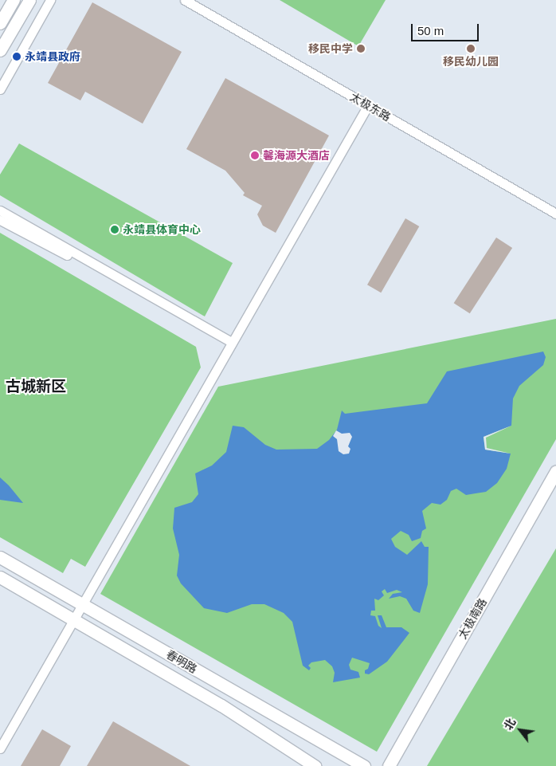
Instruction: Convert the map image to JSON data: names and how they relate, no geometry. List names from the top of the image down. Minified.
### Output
{"streets":{"main road":["太极南路","春明路"],"street":["太极东路"]},"districts":["古城新区"],"places":["移民中学","移民幼儿园","永靖县政府","馨海源大酒店","永靖县体育中心"],"scale_bar":"50 m","north":"top left"}
